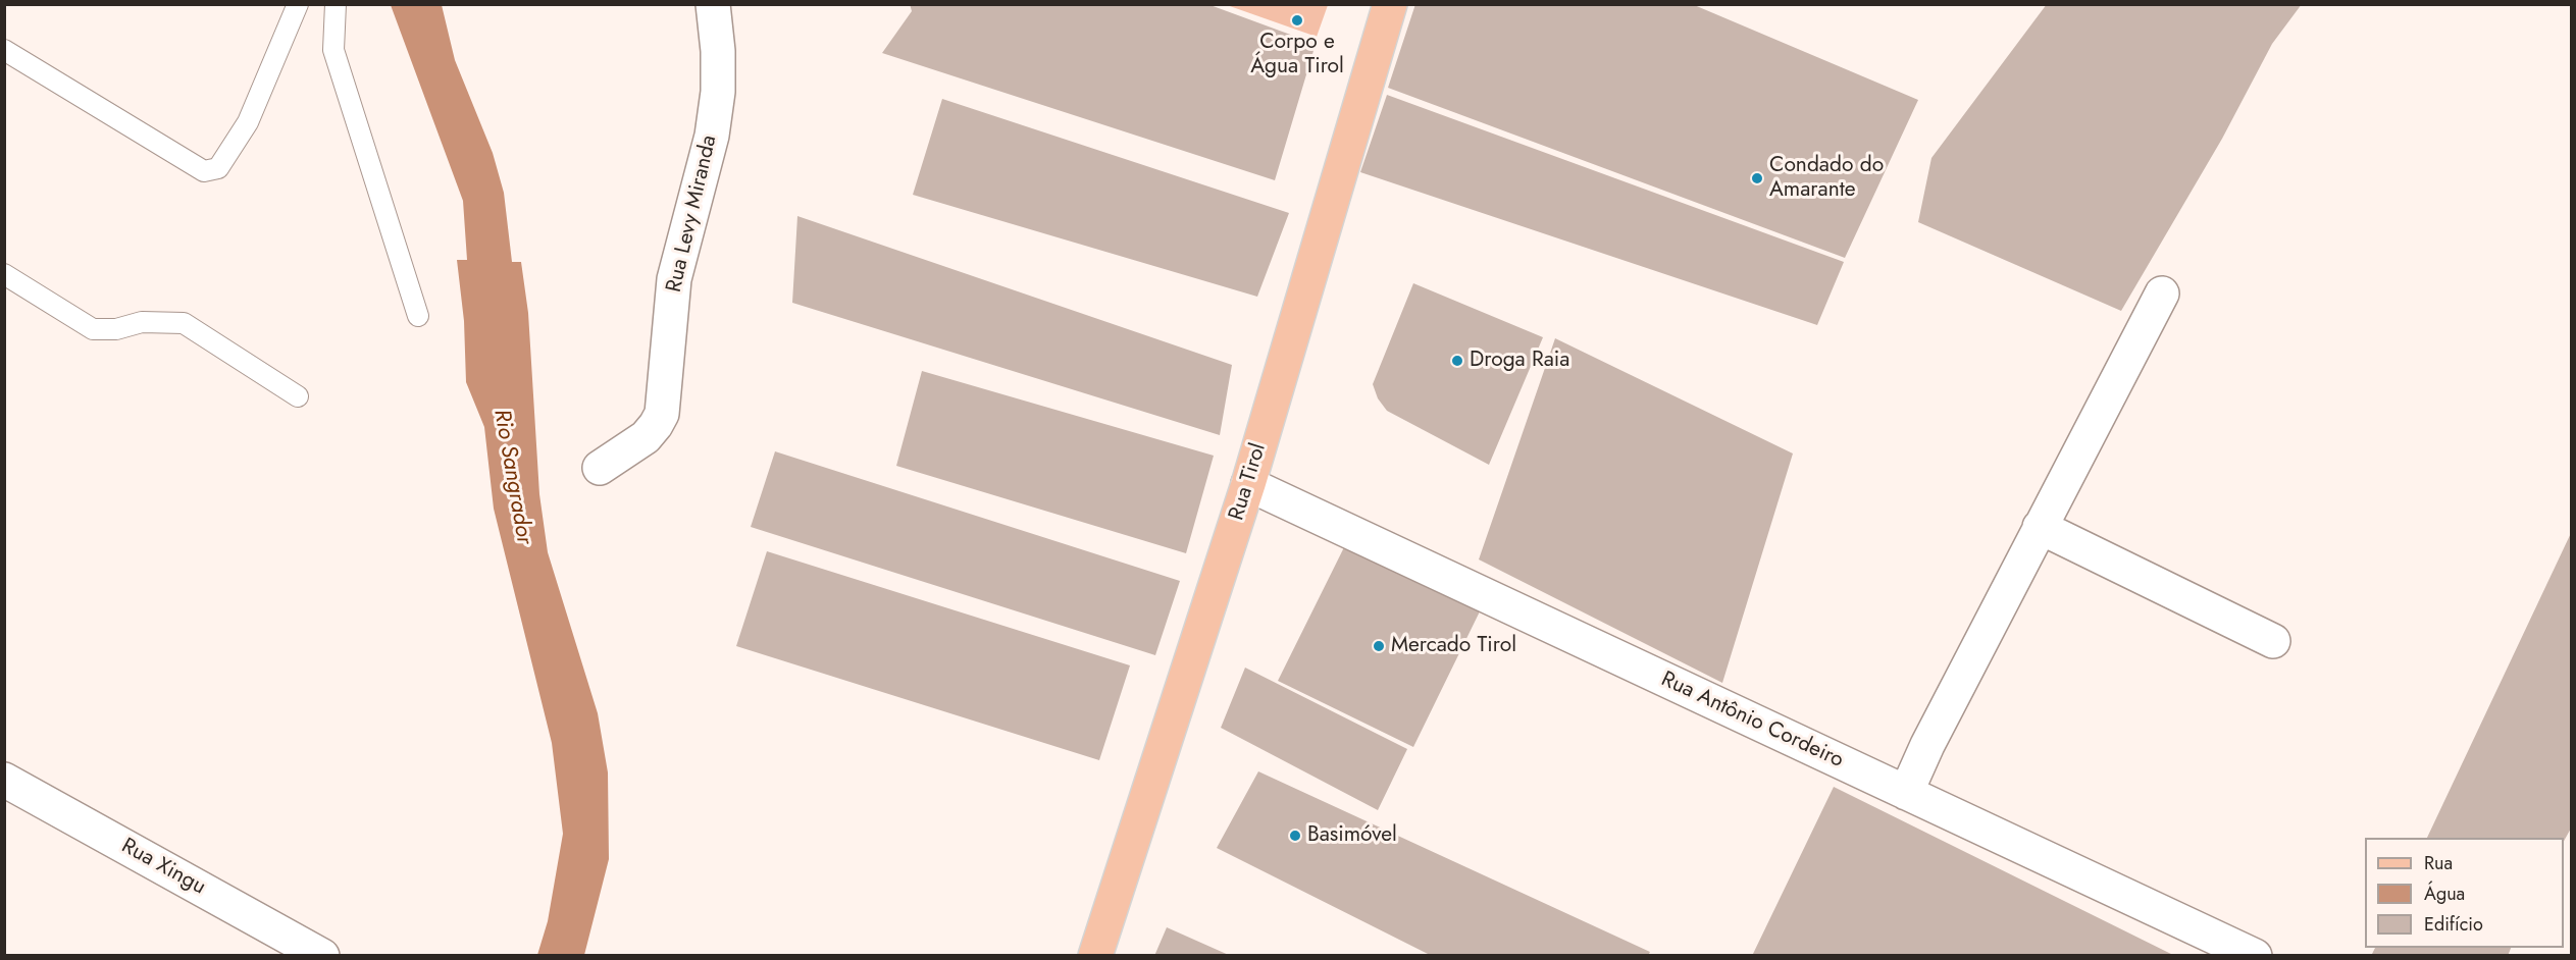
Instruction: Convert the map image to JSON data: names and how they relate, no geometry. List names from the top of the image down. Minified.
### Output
{"streets":{"main road":["Rua Tirol"],"street":["Rua Levy Miranda","Rua Antônio Cordeiro","Rua Xingu"]},"crossings":[["Rua Tirol","Rua Antônio Cordeiro"]],"water":["Rio Sangrador"],"places":["Corpo e Água Tirol","Condado do Amarante","Droga Raia","Mercado Tirol","Basimóvel"],"legend":["Rua","Água","Edifício"]}
